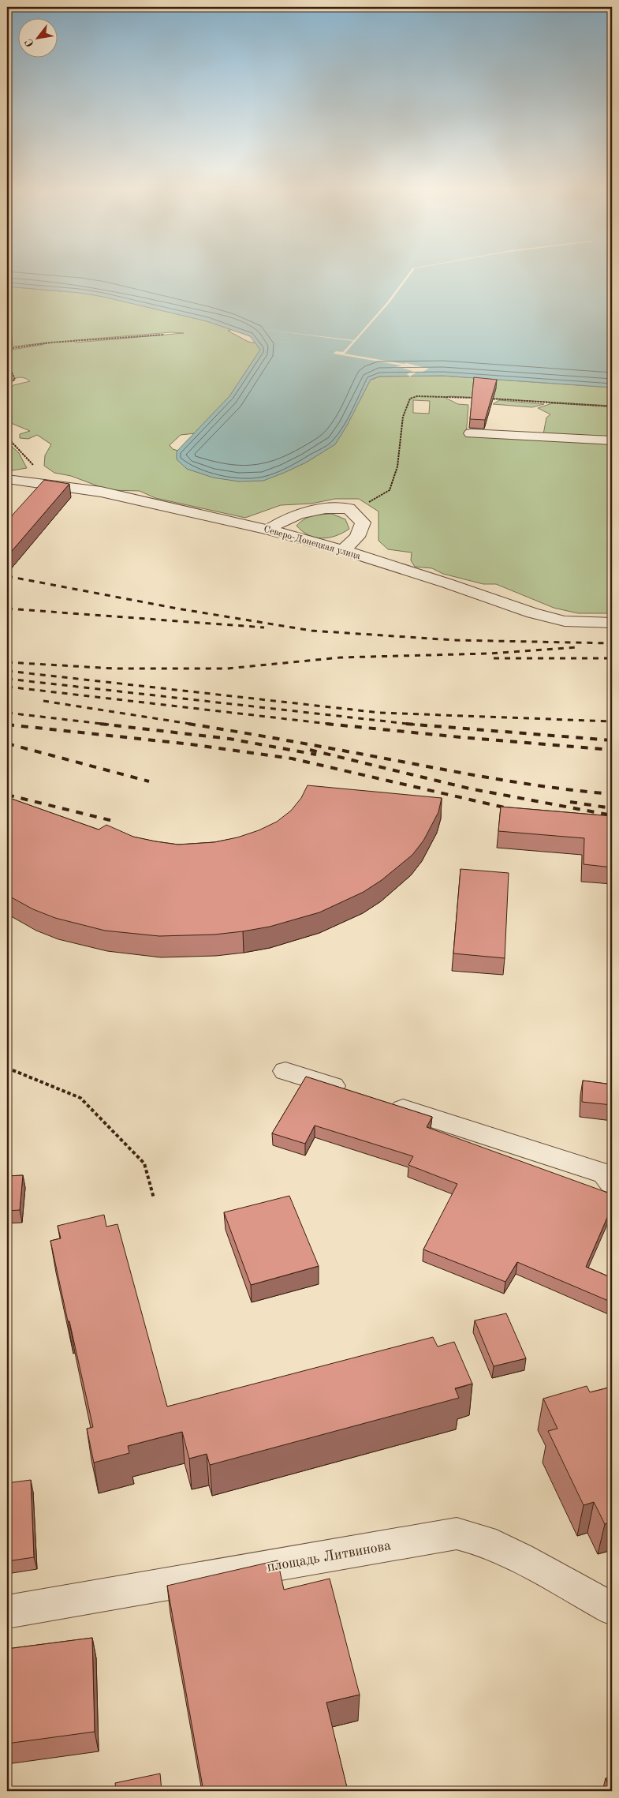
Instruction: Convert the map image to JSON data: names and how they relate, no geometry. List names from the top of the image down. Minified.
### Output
{"streets":{"street":["Северо-Донецкая улица","площадь Литвинова"]},"north":"bottom left"}
